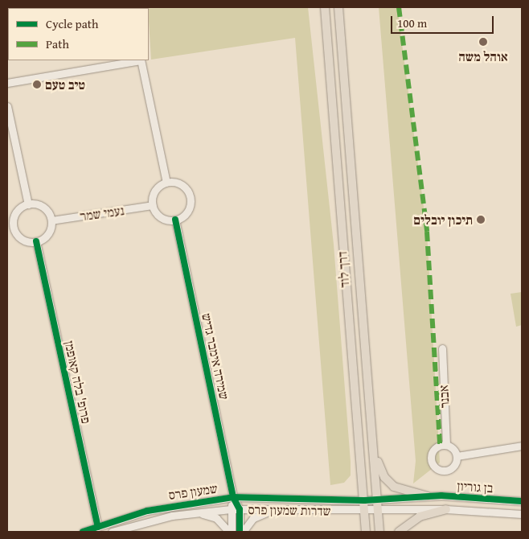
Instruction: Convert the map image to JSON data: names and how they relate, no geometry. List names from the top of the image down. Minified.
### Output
{"streets":{"main road":["דרך לוד"],"street":["נעמי שמר","שמירה אימבר גדיש","פרופ' בלה קאופמן","אבנר","בן גוריון","שמעון פרס","שדרות שמעון פרס"]},"crossings":[["נעמי שמר","שמירה אימבר גדיש"],["נעמי שמר","פרופ' בלה קאופמן"],["דרך לוד","שדרות שמעון פרס"],["שמירה אימבר גדיש","שמעון פרס"],["פרופ' בלה קאופמן","שמעון פרס"],["בן גוריון","שדרות שמעון פרס"],["שמעון פרס","שדרות שמעון פרס"]],"places":["אוהל משה","טיב טעם","תיכון יובלים"],"legend":["Cycle path","Path"],"scale_bar":"100 m"}
